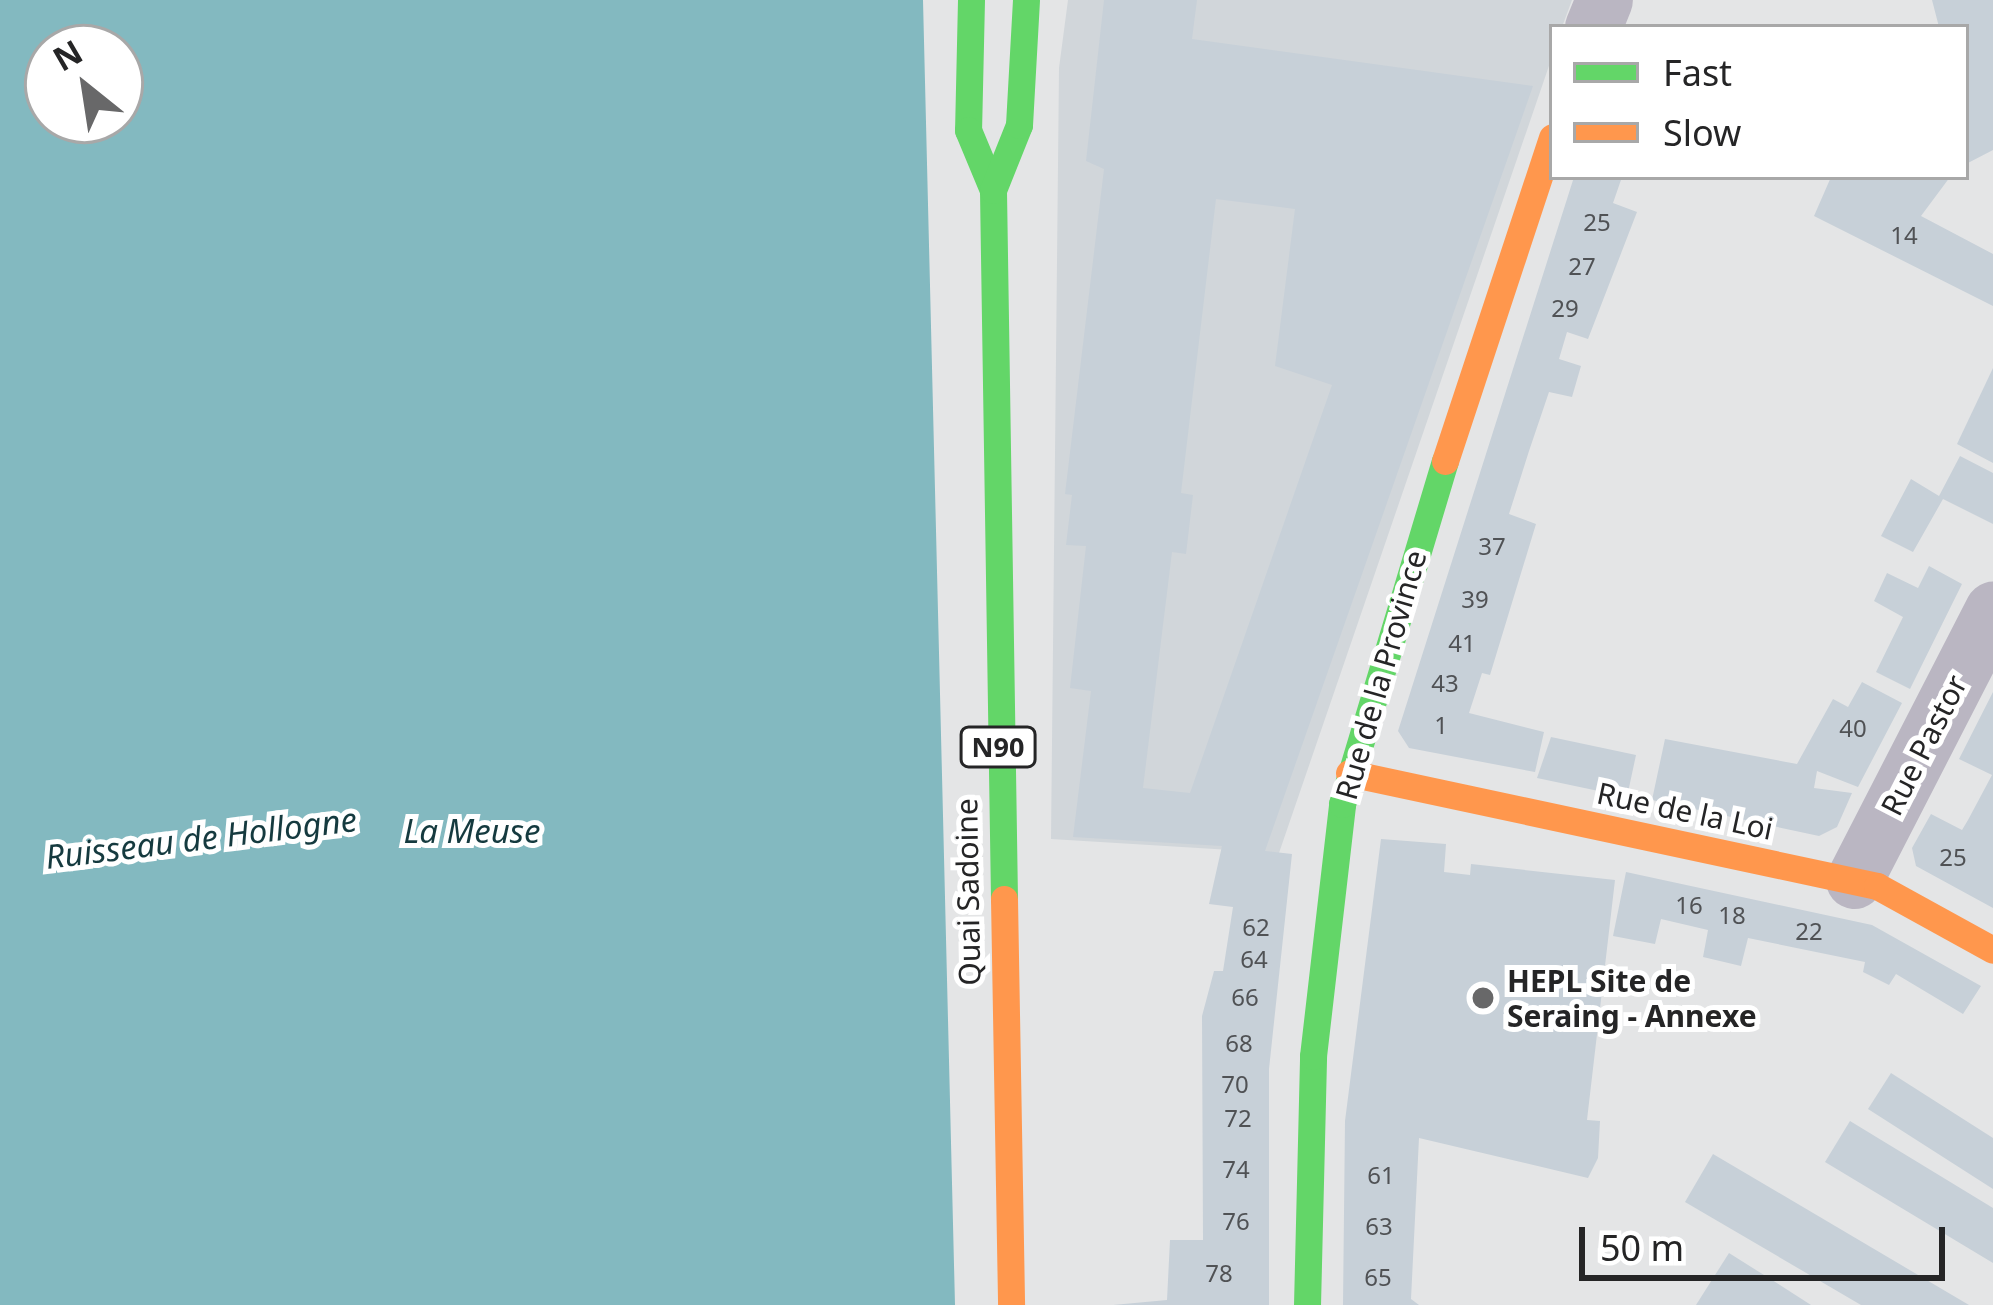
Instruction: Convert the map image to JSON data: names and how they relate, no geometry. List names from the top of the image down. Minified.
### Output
{"streets":{"street":["Rue de la Province","Rue Pastor","N90","Rue de la Loi","Quai Sadoine"]},"crossings":[["Rue de la Province","Rue de la Loi"],["Rue Pastor","Rue de la Loi"]],"water":["La Meuse","Ruisseau de Hollogne"],"places":["HEPL Site de Seraing - Annexe"],"house_numbers":["25","14","27","29","37","39","41","43","1","40","25","16","18","62","22","64","66","68","70","72","74","61","76","63","78","65"],"legend":["Fast","Slow"],"scale_bar":"50 m","north":"top left"}
